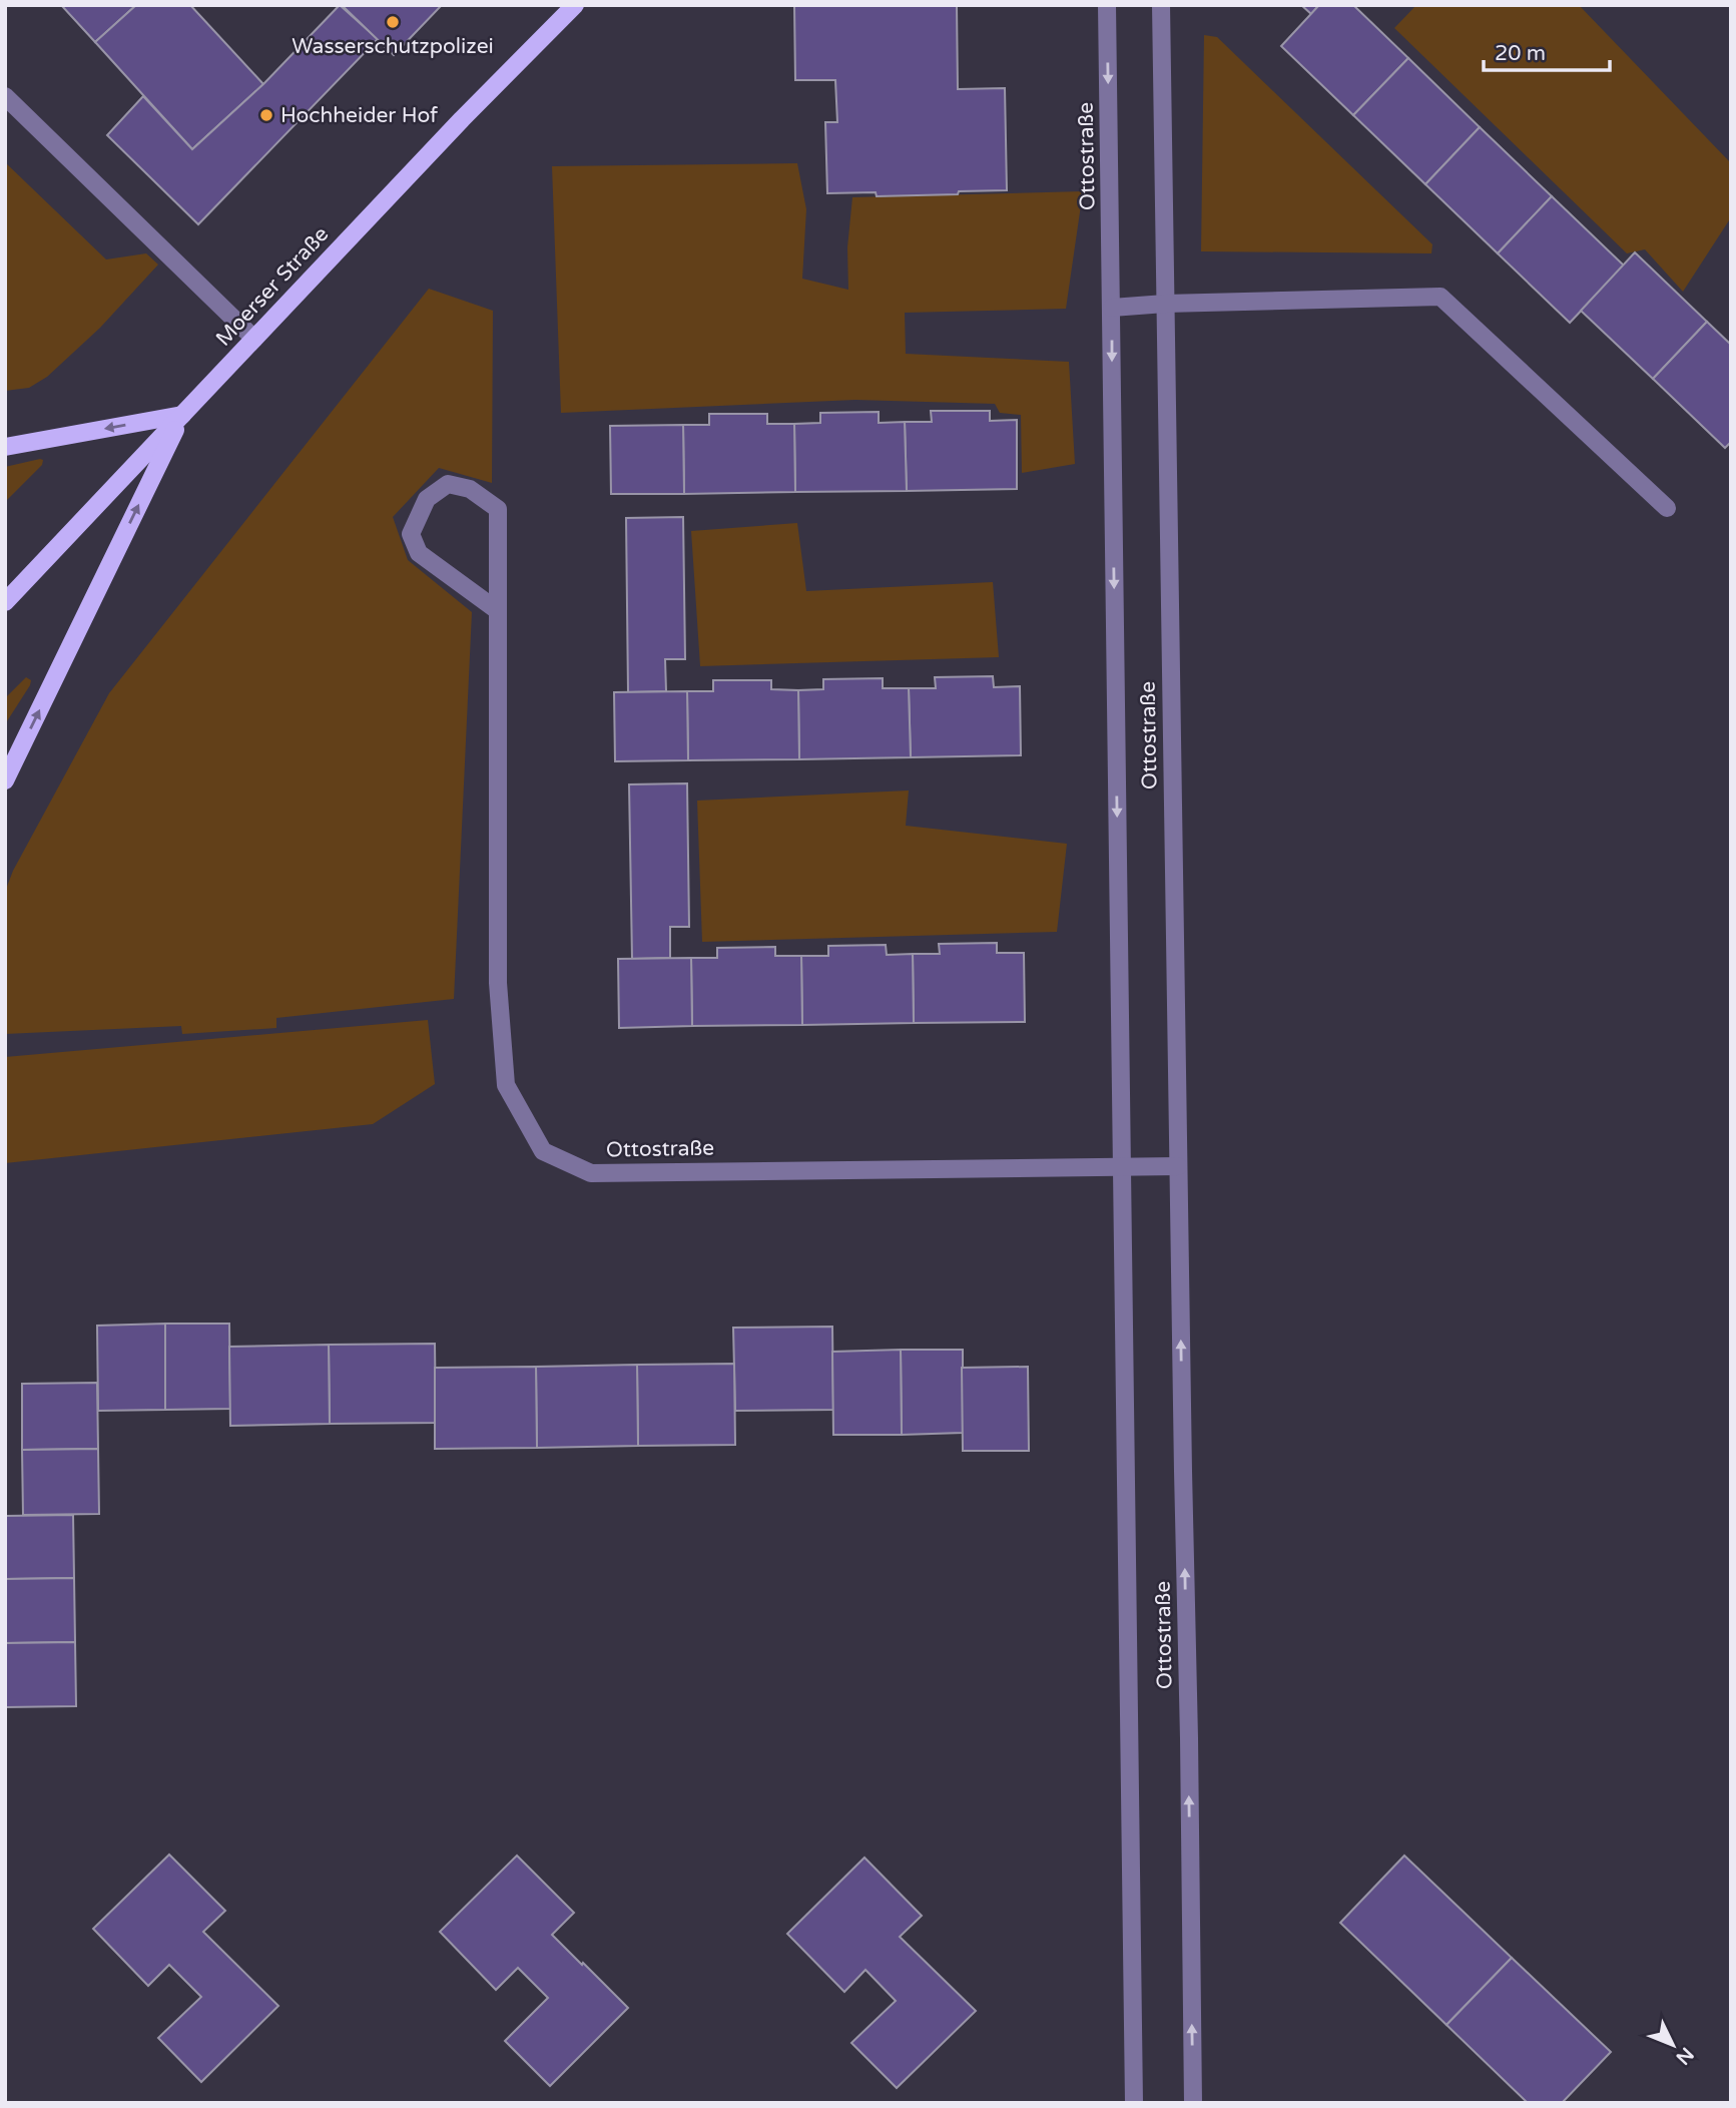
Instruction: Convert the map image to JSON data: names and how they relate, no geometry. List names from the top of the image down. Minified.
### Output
{"streets":{"main road":["Moerser Straße"],"street":["Ottostraße"]},"places":["Wasserschutzpolizei","Hochheider Hof"],"scale_bar":"20 m","north":"bottom right"}
